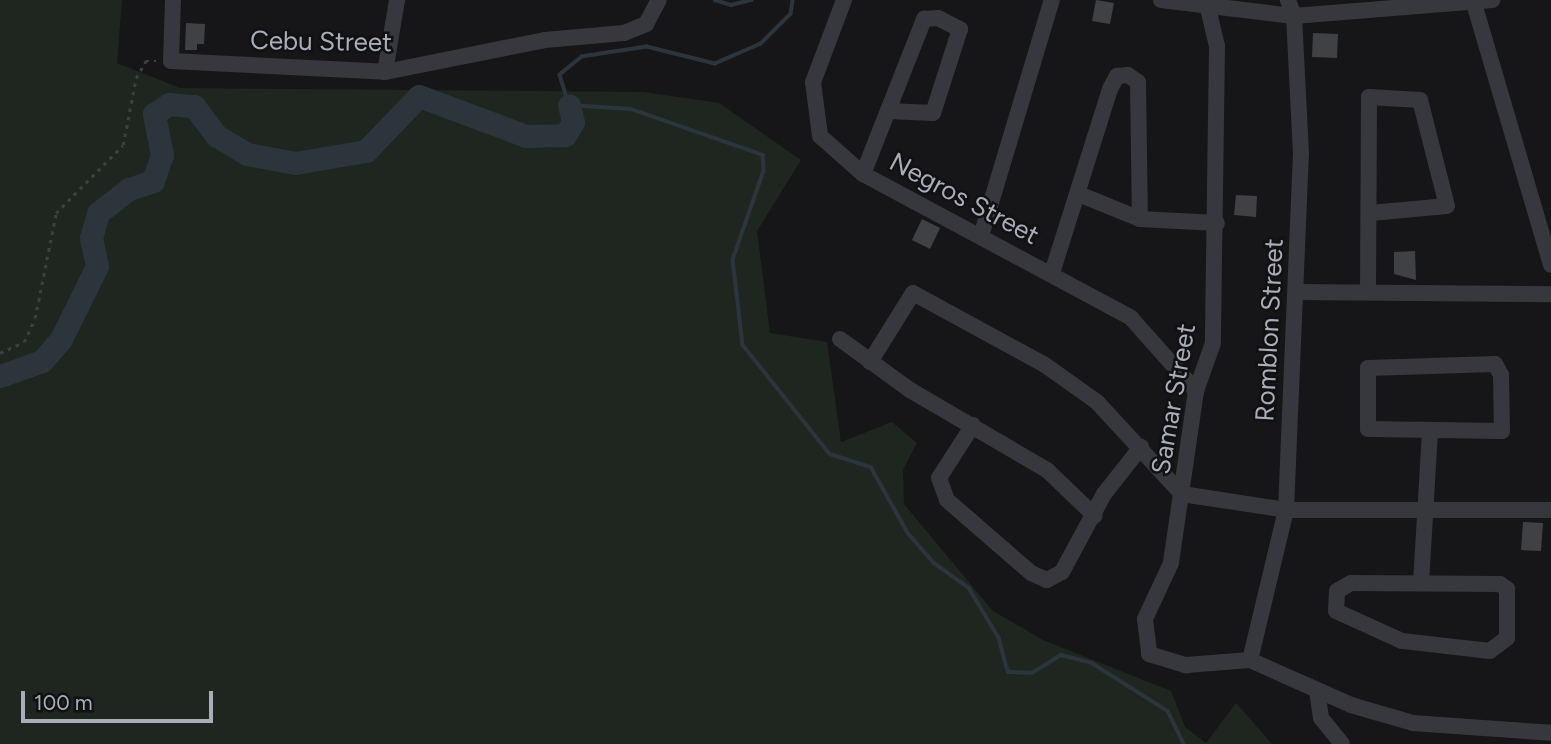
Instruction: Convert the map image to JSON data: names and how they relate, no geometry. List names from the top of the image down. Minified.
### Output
{"streets":{"street":["Cebu Street","Negros Street","Romblon Street","Samar Street"]},"crossings":[["Negros Street","Samar Street"],["Romblon Street","Samar Street"]],"scale_bar":"100 m"}
